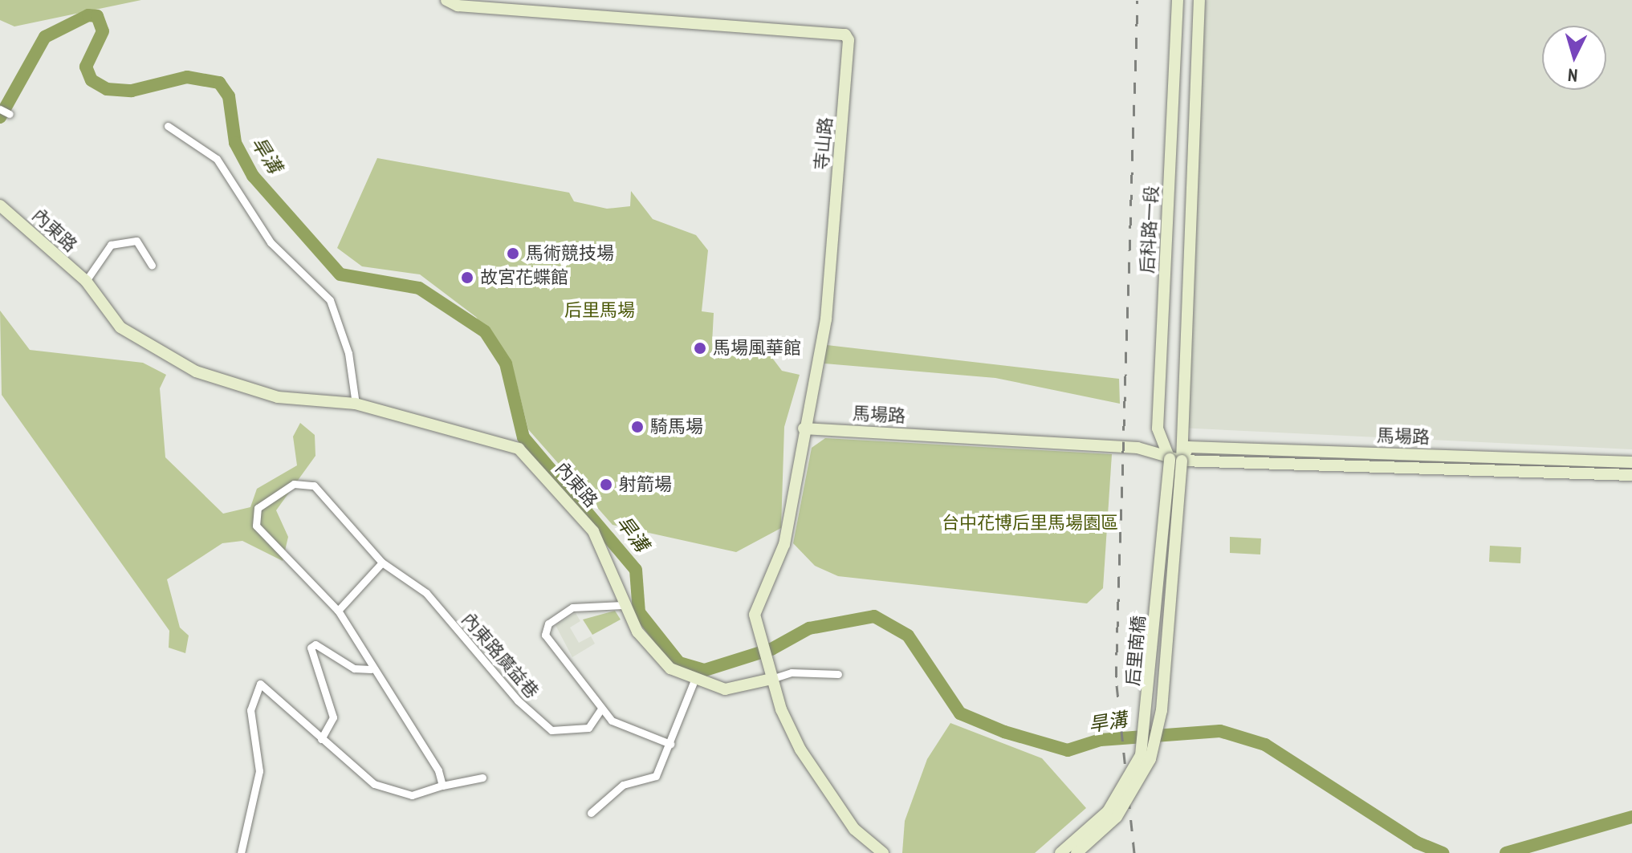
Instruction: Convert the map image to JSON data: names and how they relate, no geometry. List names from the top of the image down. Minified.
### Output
{"streets":{"street":["寺山路","后科路一段","內東路","馬場路","后里南橋","內東路廣益巷"]},"crossings":[["寺山路","內東路"],["寺山路","馬場路"],["后科路一段","馬場路"],["后科路一段","后里南橋"],["馬場路","后里南橋"]],"water":["旱溝"],"parks":["后里馬場","台中花博后里馬場園區"],"places":["馬術競技場","故宮花蝶館","馬場風華館","騎馬場","射箭場"],"north":"bottom"}
